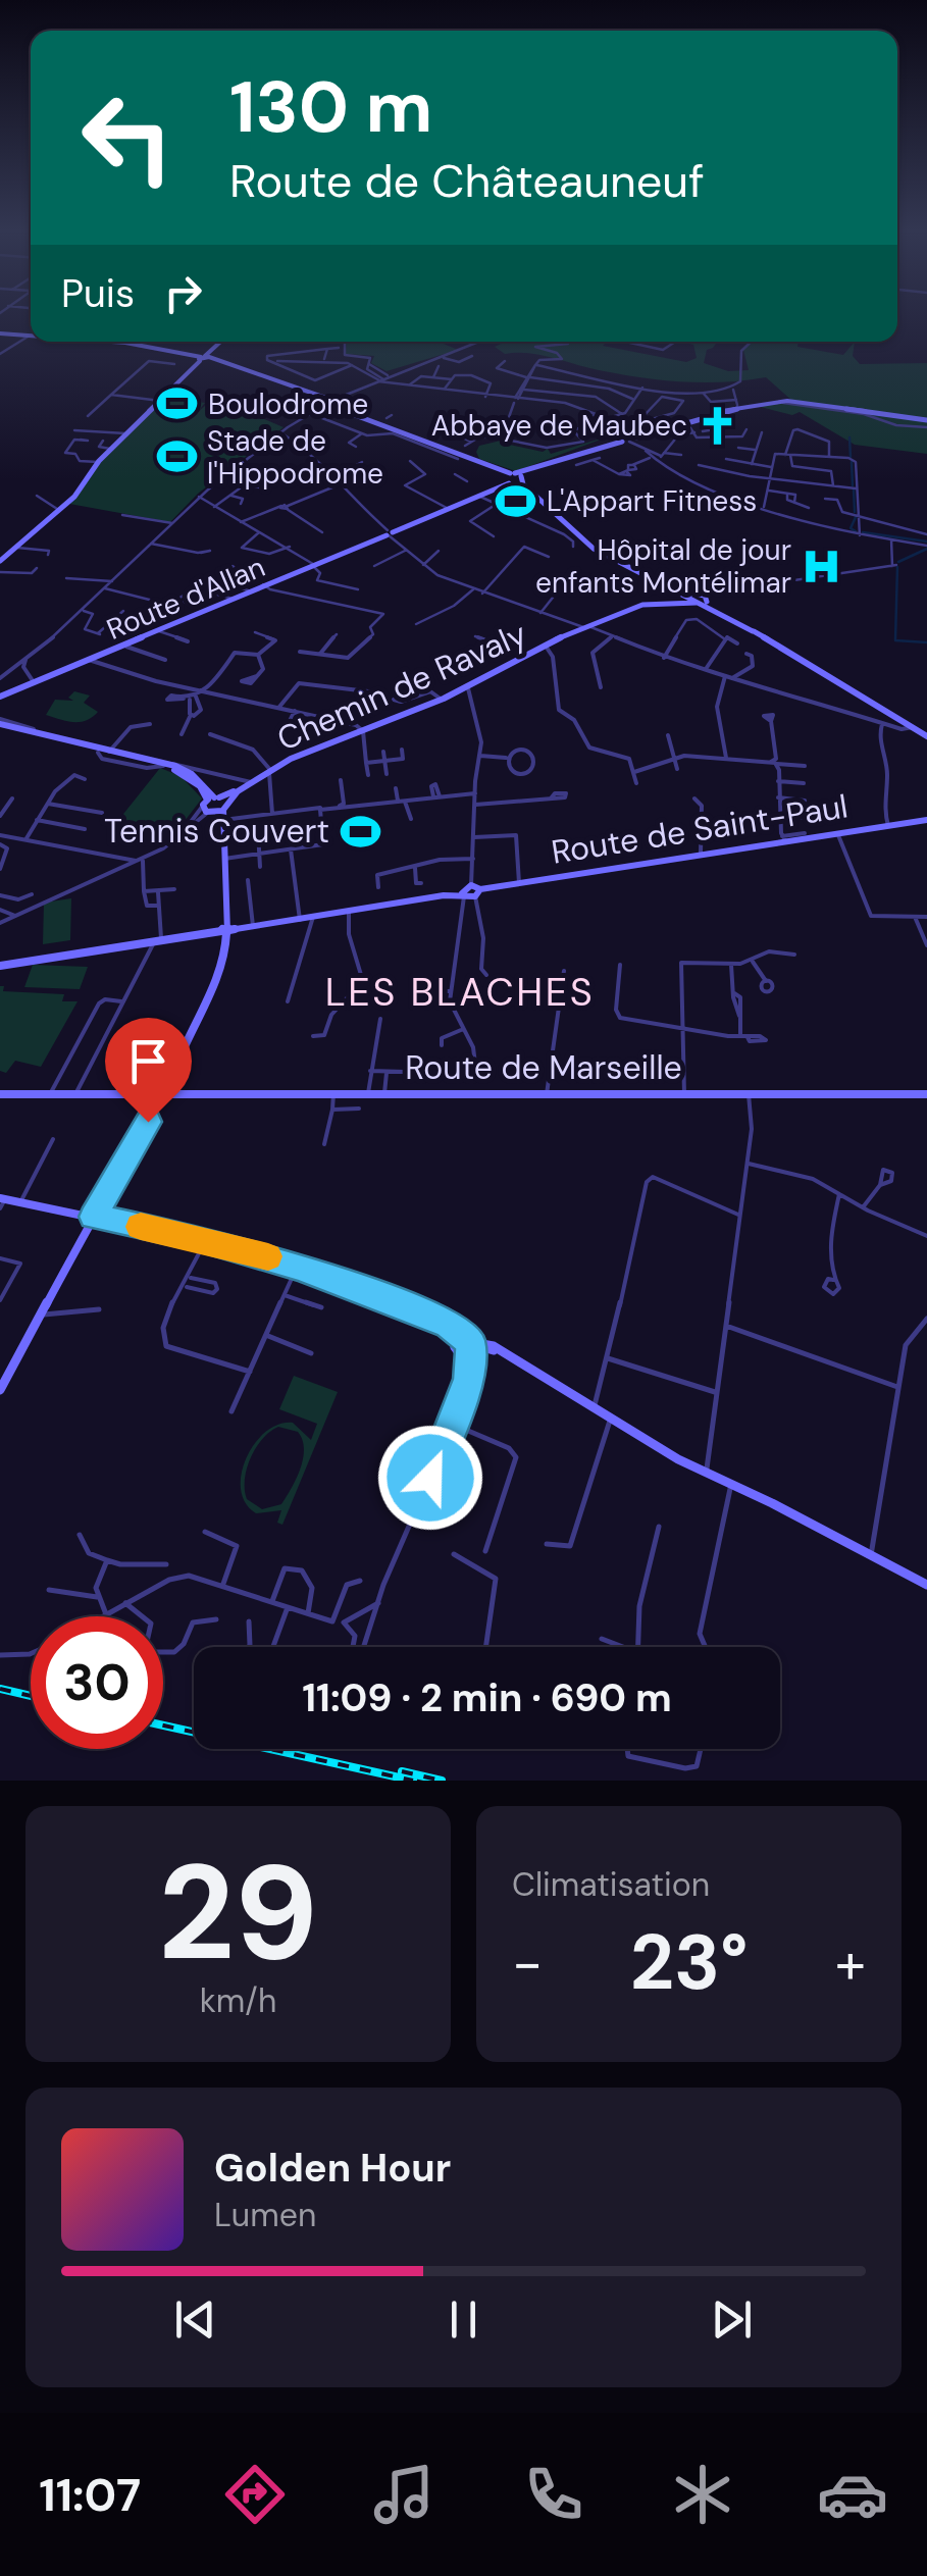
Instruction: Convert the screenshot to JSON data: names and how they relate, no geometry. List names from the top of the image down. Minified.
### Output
{"streets":{"main road":["Route d'Allan","Chemin de Ravaly","Route de Saint-Paul","Route de Marseille"]},"districts":["LES BLACHES"],"places":{"sports":["Boulodrome","Stade de l'Hippodrome","L'Appart Fitness","Tennis Couvert"],"church":["Abbaye de Maubec"],"hospital":["Hôpital de jour enfants Montélimar"]},"page":{"turn":["130 m","Route de Châteauneuf"],"then":"Puis","limit":"30","trip":"11:09 · 2 min · 690 m","tile":[["29","km/h"],"Climatisation"],"heat":["−","23°","+"],"song":["Golden Hour","Lumen"],"tabs":"11:07"}}
